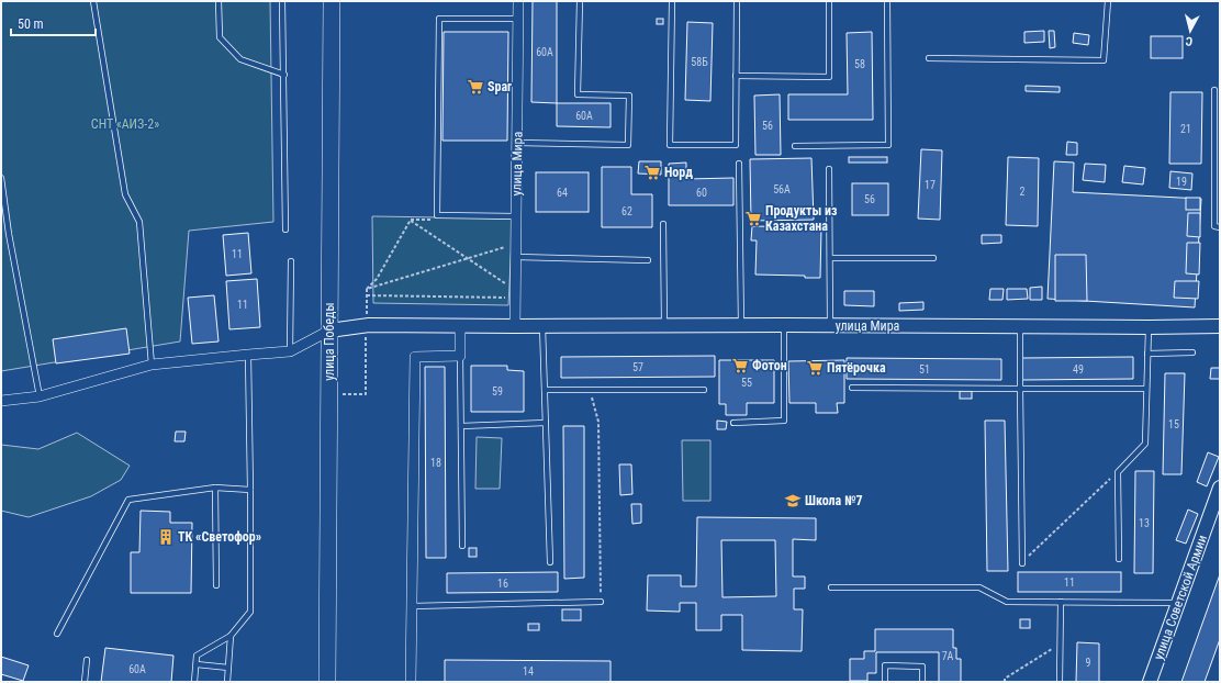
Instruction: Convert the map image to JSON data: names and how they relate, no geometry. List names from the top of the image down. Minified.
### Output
{"streets":{"highway":["улица Победы"],"street":["улица Мира","улица Советской Армии"]},"crossings":[["улица Мира","улица Победы"]],"parks":["СНТ «АИЗ-2»"],"places":{"supermarket":["Spar","Норд","Продукты из Казахстана","Фотон","Пятёрочка"],"school or university":["Школа №7"],"building":["ТК «Светофор»"]},"house_numbers":["60А","58Б","58","60А","56","21","19","17","56А","2","64","60","56","62","11","11","57","51","49","55","59","15","18","13","11","16","7А","9","60А","14"],"scale_bar":"50 m","north":"bottom"}
